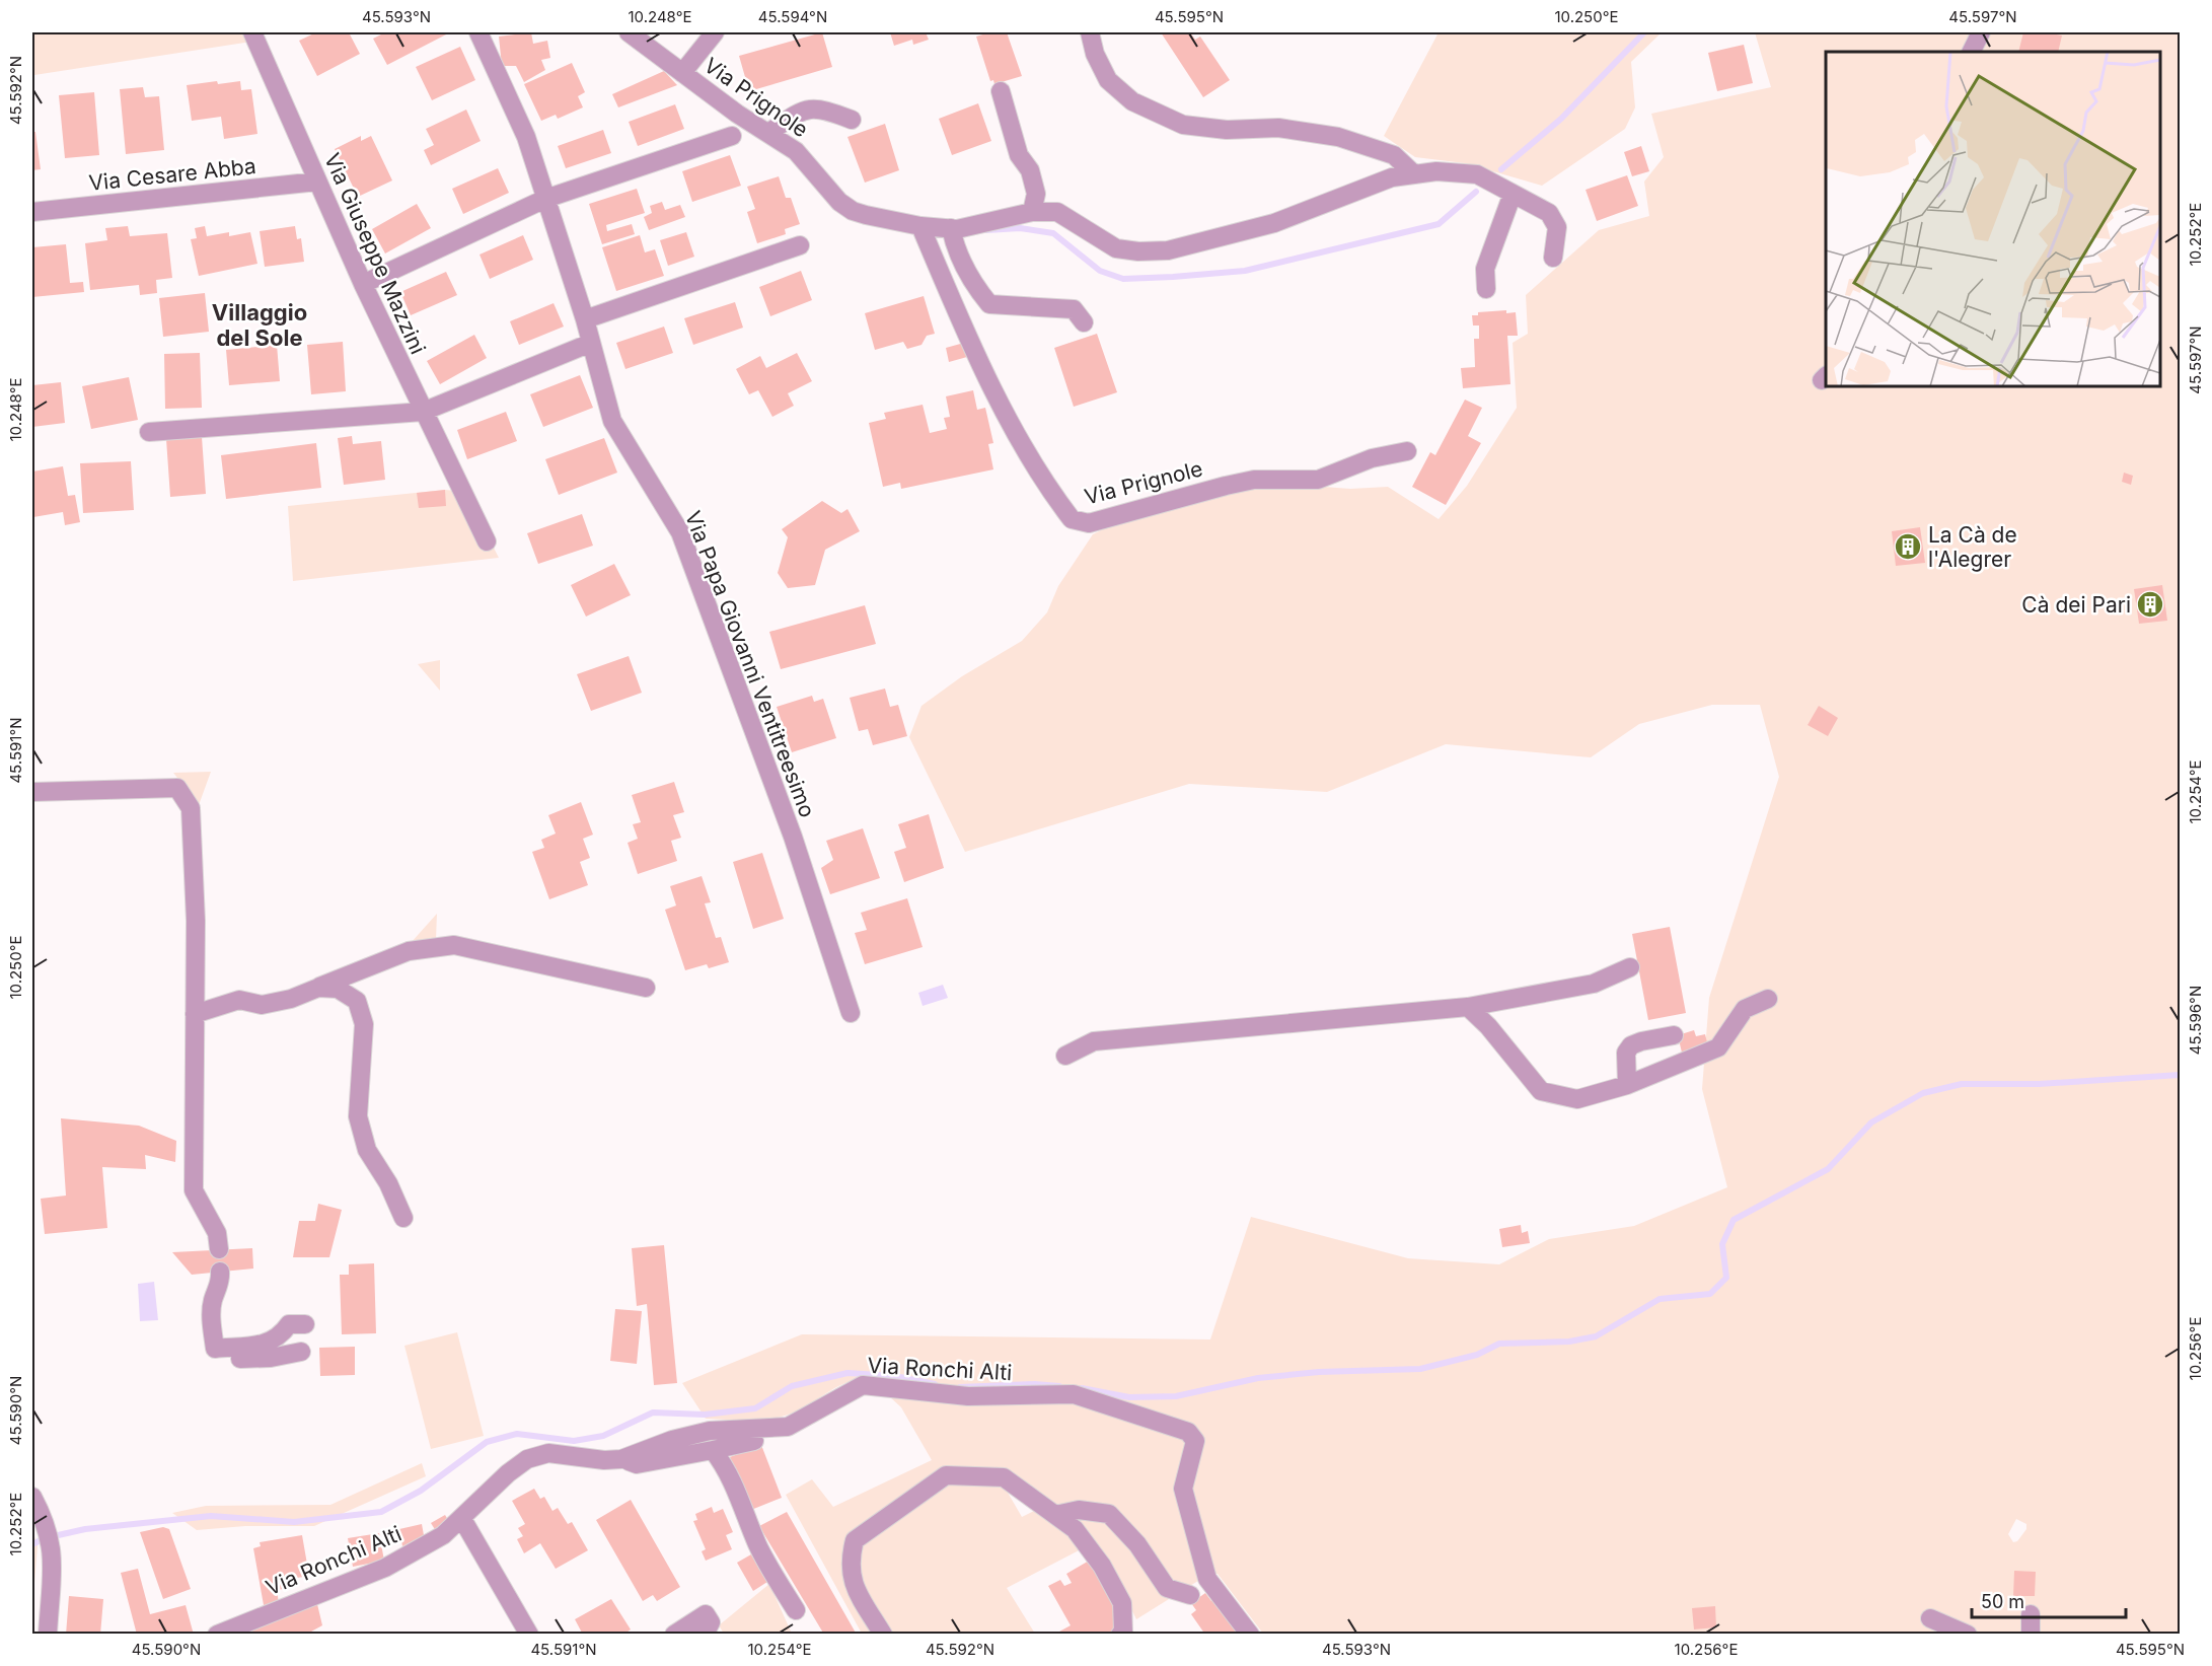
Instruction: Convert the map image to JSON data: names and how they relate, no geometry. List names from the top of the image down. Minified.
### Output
{"streets":{"street":["Via Prignole","Via Cesare Abba","Via Giuseppe Mazzini","Via Papa Giovanni Ventitreesimo","Via Ronchi Alti"]},"crossings":[["Via Cesare Abba","Via Giuseppe Mazzini"]],"districts":["Villaggio del Sole"],"places":{"building":["La Cà de l'Alegrer","Cà dei Pari"]},"scale_bar":"50 m","coordinates":["45.593°N","10.248°E","45.594°N","45.595°N","10.250°E","45.597°N","45.592°N","10.252°E","45.591°N","10.254°E","45.596°N","10.256°E","45.590°N"]}
